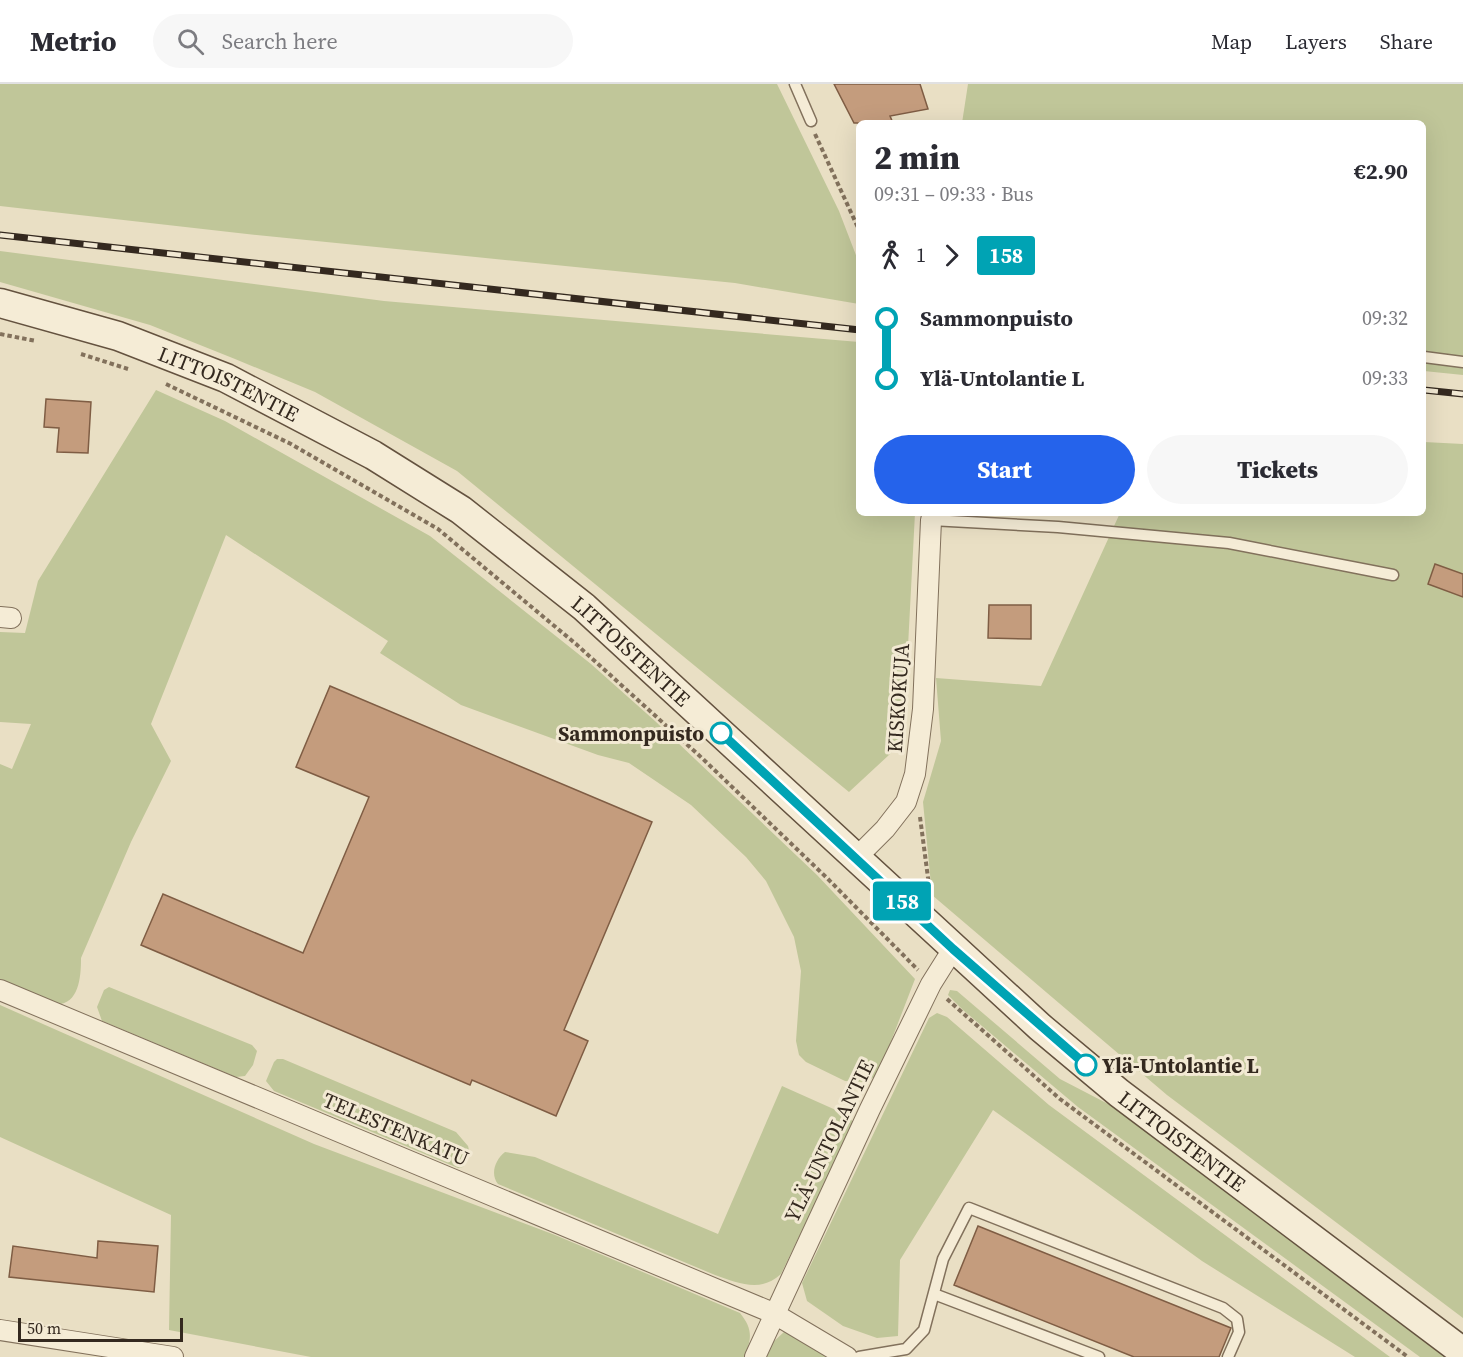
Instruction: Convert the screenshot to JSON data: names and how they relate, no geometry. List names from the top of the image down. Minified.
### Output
{"streets":{"street":["LITTOISTENTIE","KISKOKUJA","TELESTENKATU","YLÄ-UNTOLANTIE"]},"crossings":[["LITTOISTENTIE","KISKOKUJA"],["LITTOISTENTIE","YLÄ-UNTOLANTIE"],["TELESTENKATU","YLÄ-UNTOLANTIE"]],"places":["Sammonpuisto","Ylä-Untolantie L"],"lines":["bus line 158"],"scale_bar":"50 m","page":{"header":"Metrio","search":"Search here","nav":["Map","Layers","Share"],"on_map":"158","heading":["2 min","09:31 – 09:33 · Bus","€2.90"],"legs":["1","158"],"list":[{"name":"Sammonpuisto","value":"09:32"},{"name":"Ylä-Untolantie L","value":"09:33"}],"buttons":["Start","Tickets"],"scale":"50 m"}}
